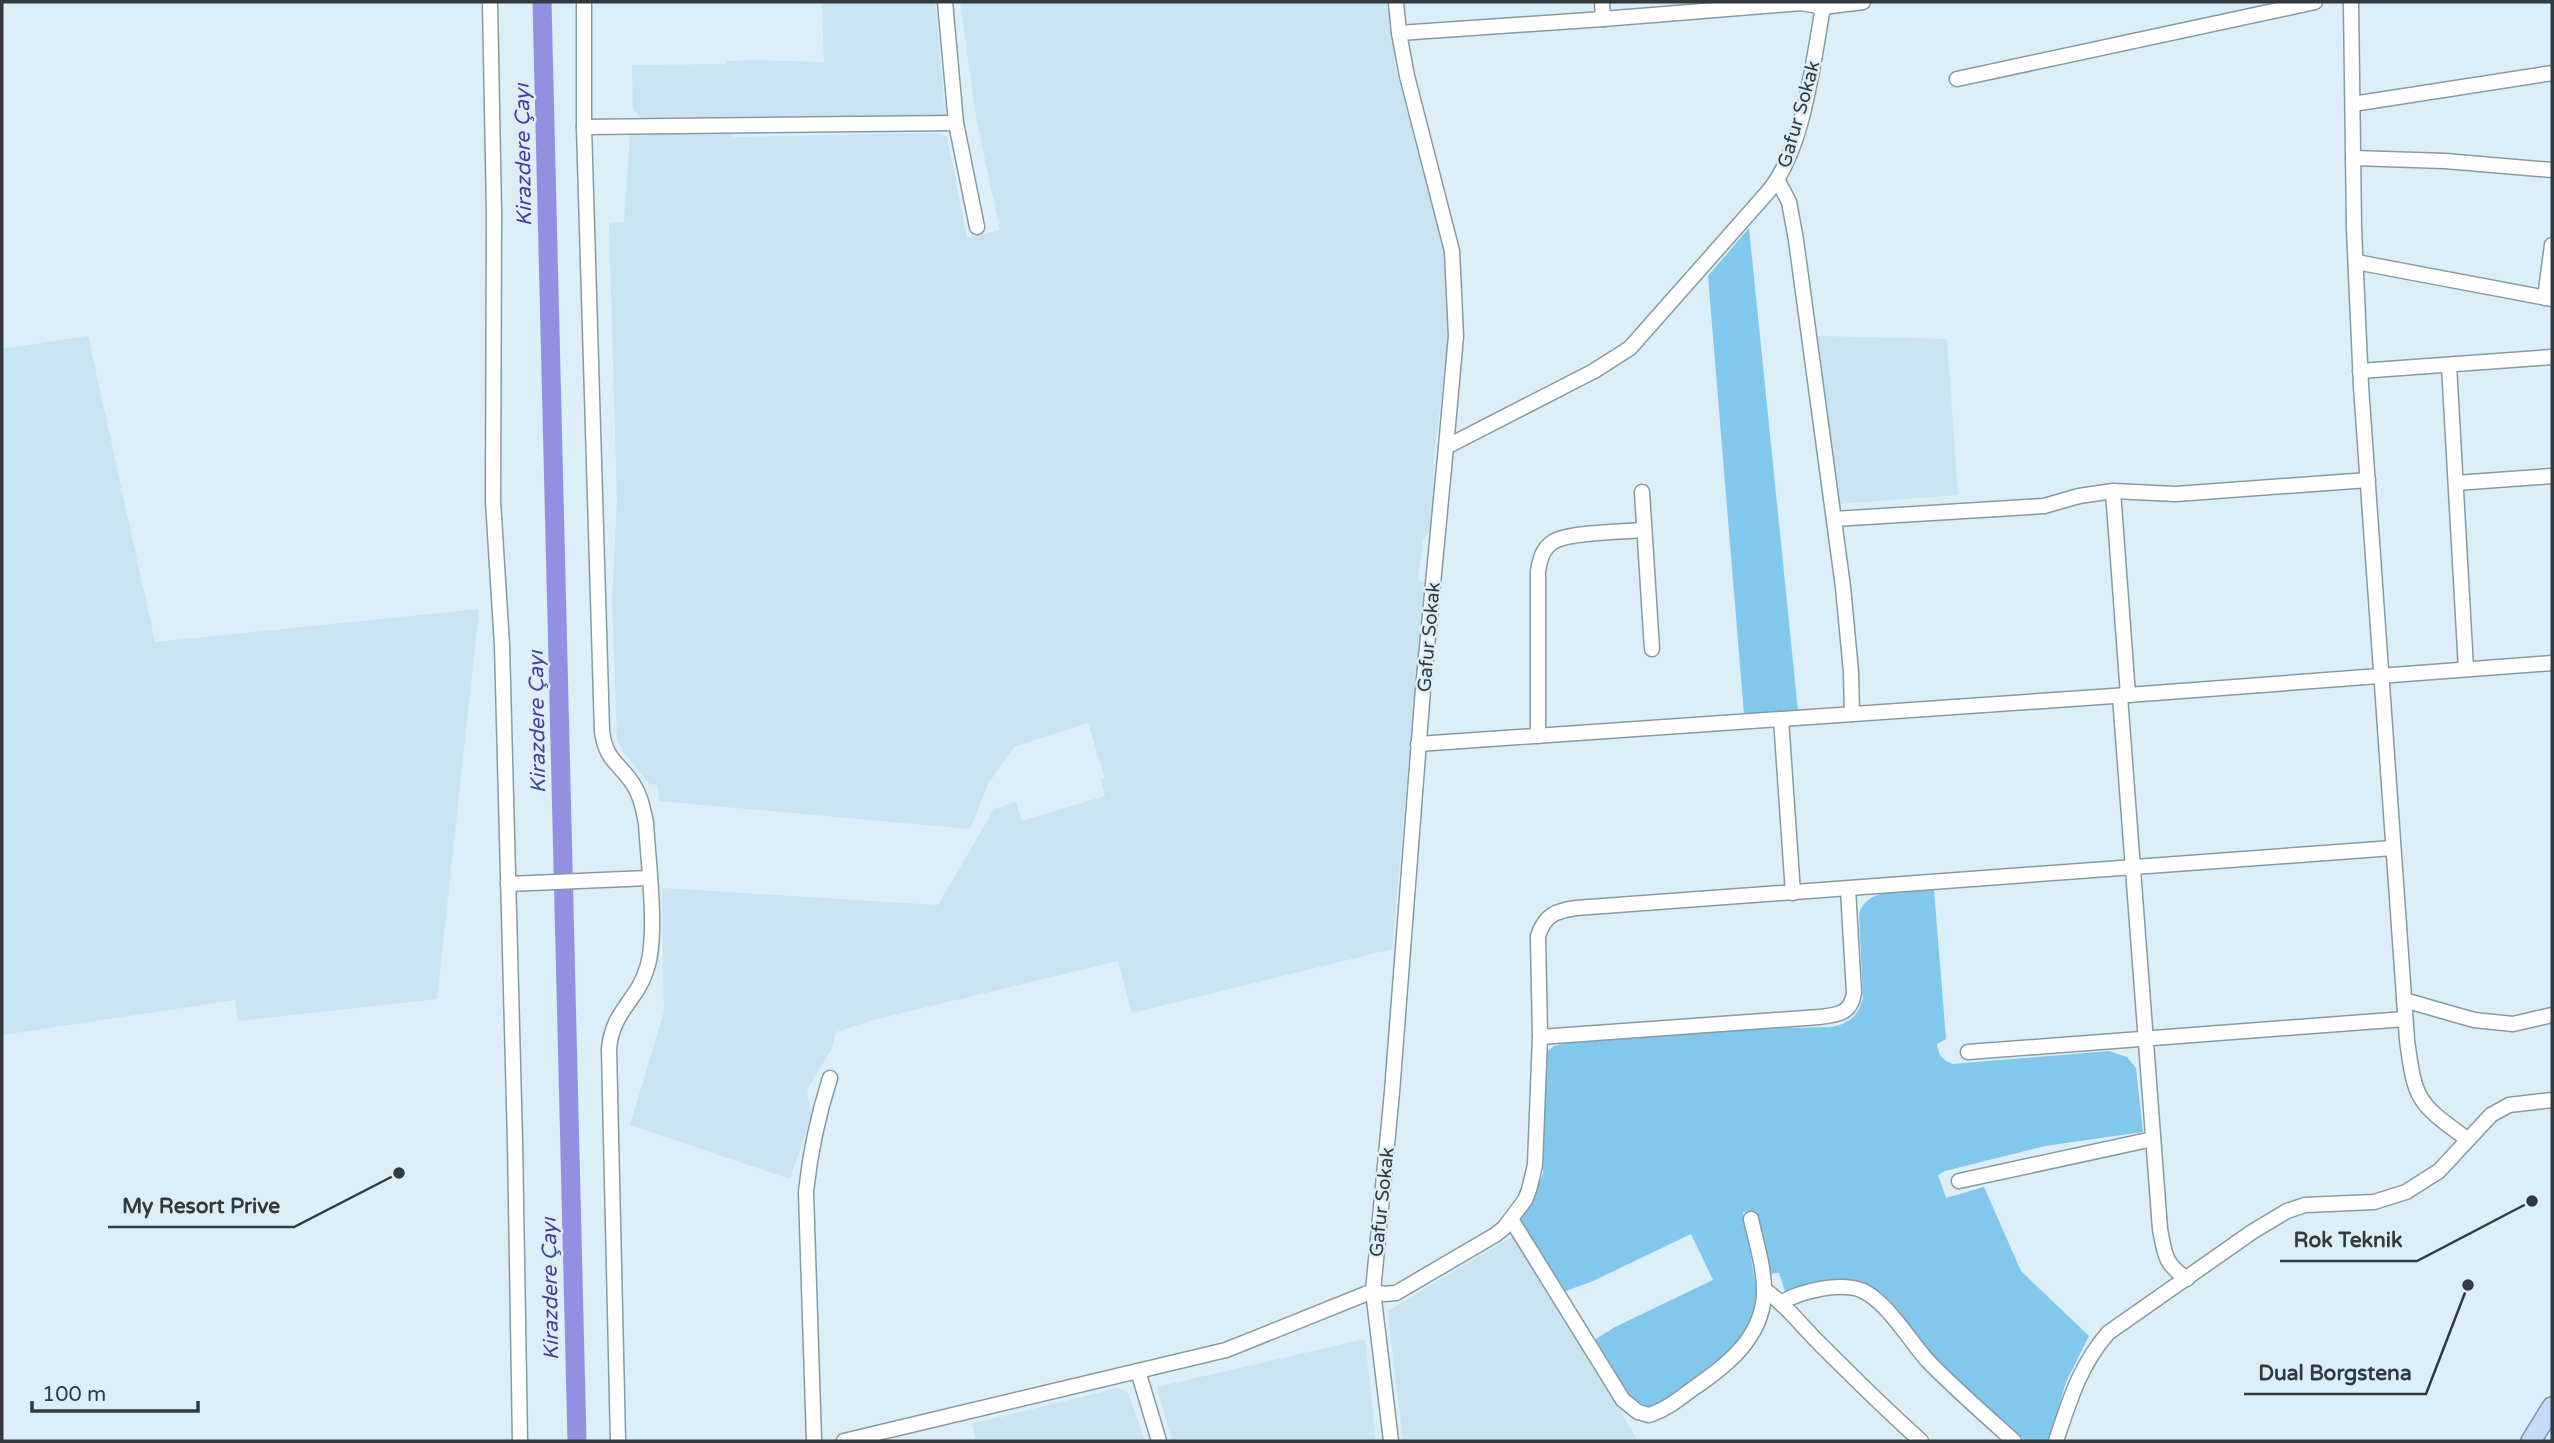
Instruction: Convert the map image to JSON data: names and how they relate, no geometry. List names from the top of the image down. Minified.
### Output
{"streets":{"street":["Gafur Sokak"]},"water":["Kirazdere Çayı"],"places":["My Resort Prive","Rok Teknik","Dual Borgstena"],"scale_bar":"100 m"}
